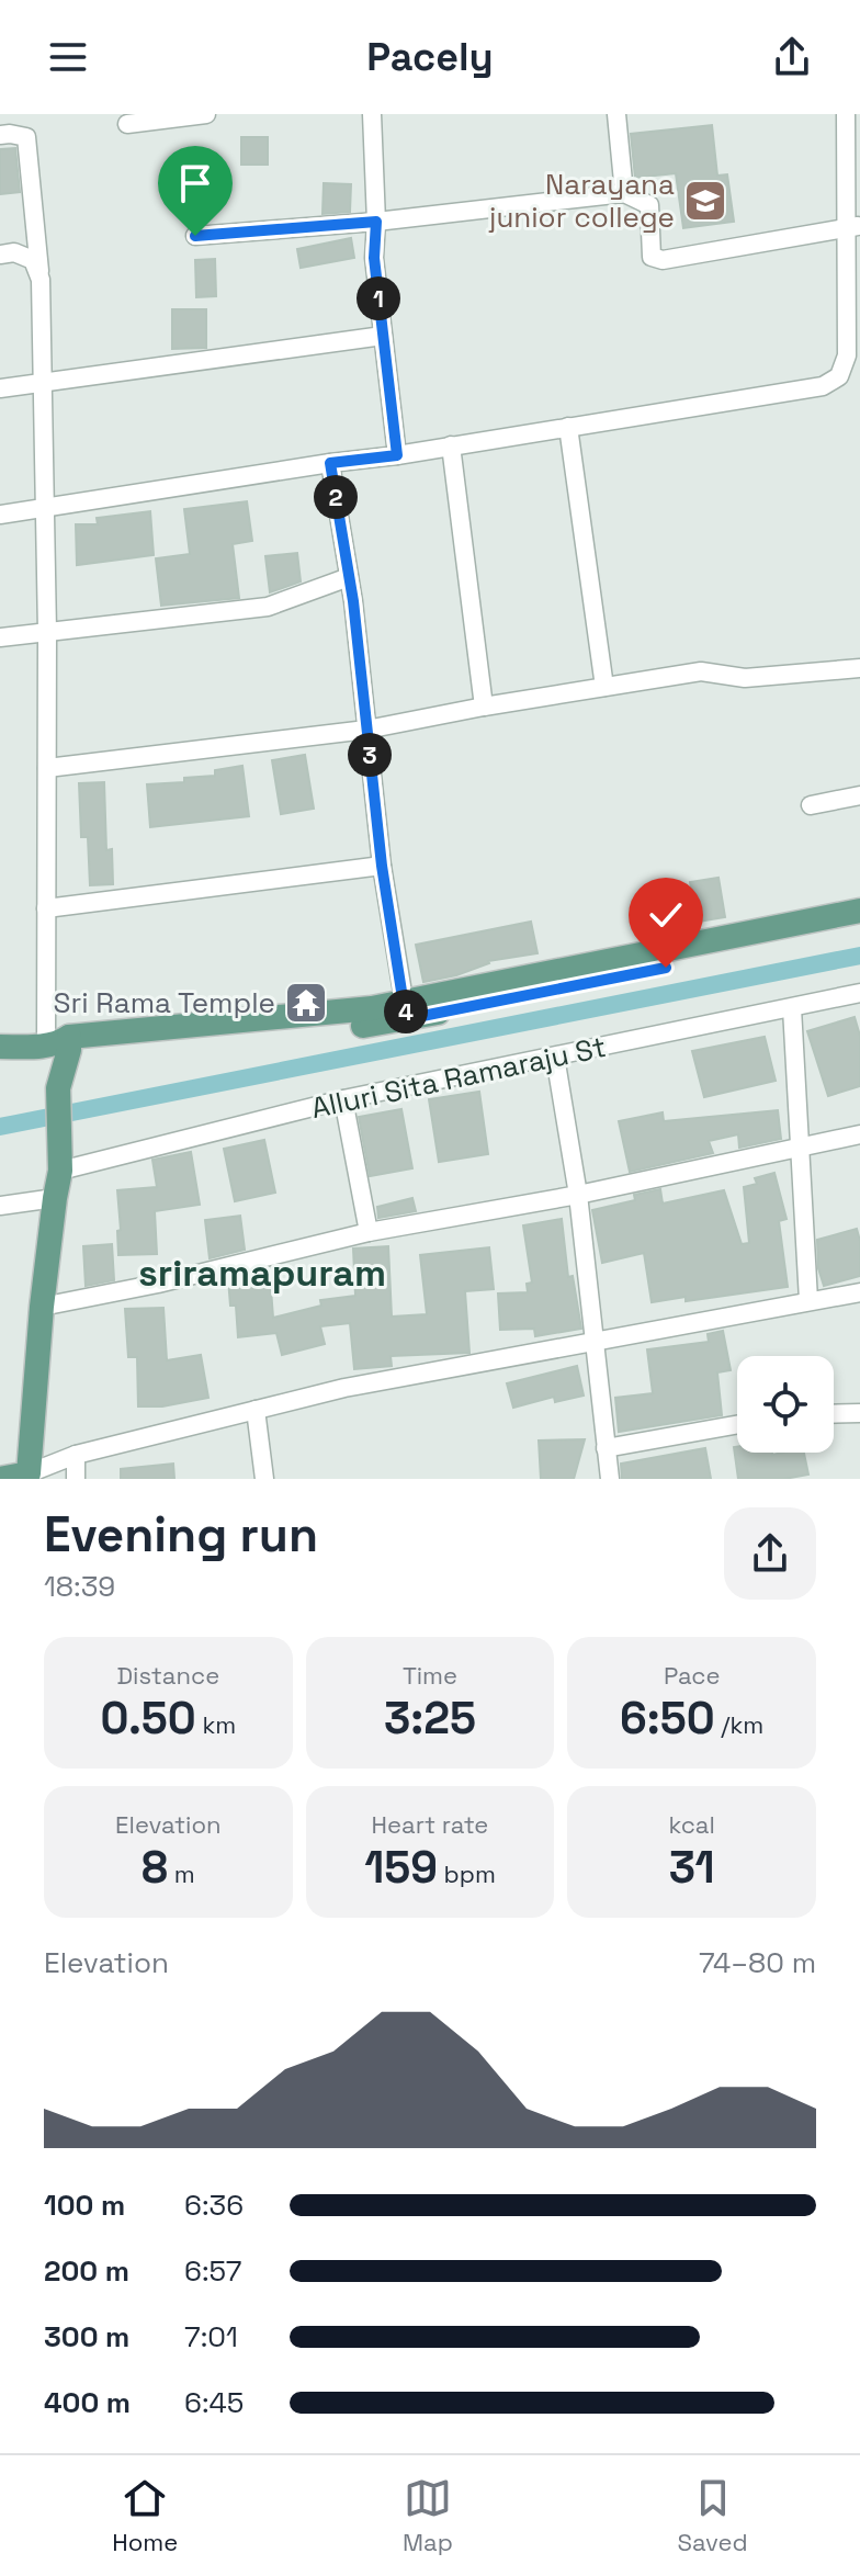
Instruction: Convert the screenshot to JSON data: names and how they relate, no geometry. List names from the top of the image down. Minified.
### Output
{"streets":{"street":["Alluri Sita Ramaraju St"]},"districts":["sriramapuram"],"places":{"school or university":["Narayana junior college"],"temple":["Sri Rama Temple"]},"page":{"header":"Pacely","pins":["1","2","3","4"],"heading":["Evening run","18:39"],"stats":[["Distance","0.50 km"],["Time","3:25"],["Pace","6:50 /km"],["Elevation","8 m"],["Heart rate","159 bpm"],["kcal","31"]],"chart":["Elevation","74–80 m"],"list":[{"name":"100 m","note":"6:36"},{"name":"200 m","note":"6:57"},{"name":"300 m","note":"7:01"},{"name":"400 m","note":"6:45"}],"tabs":["Home","Map","Saved"]}}
